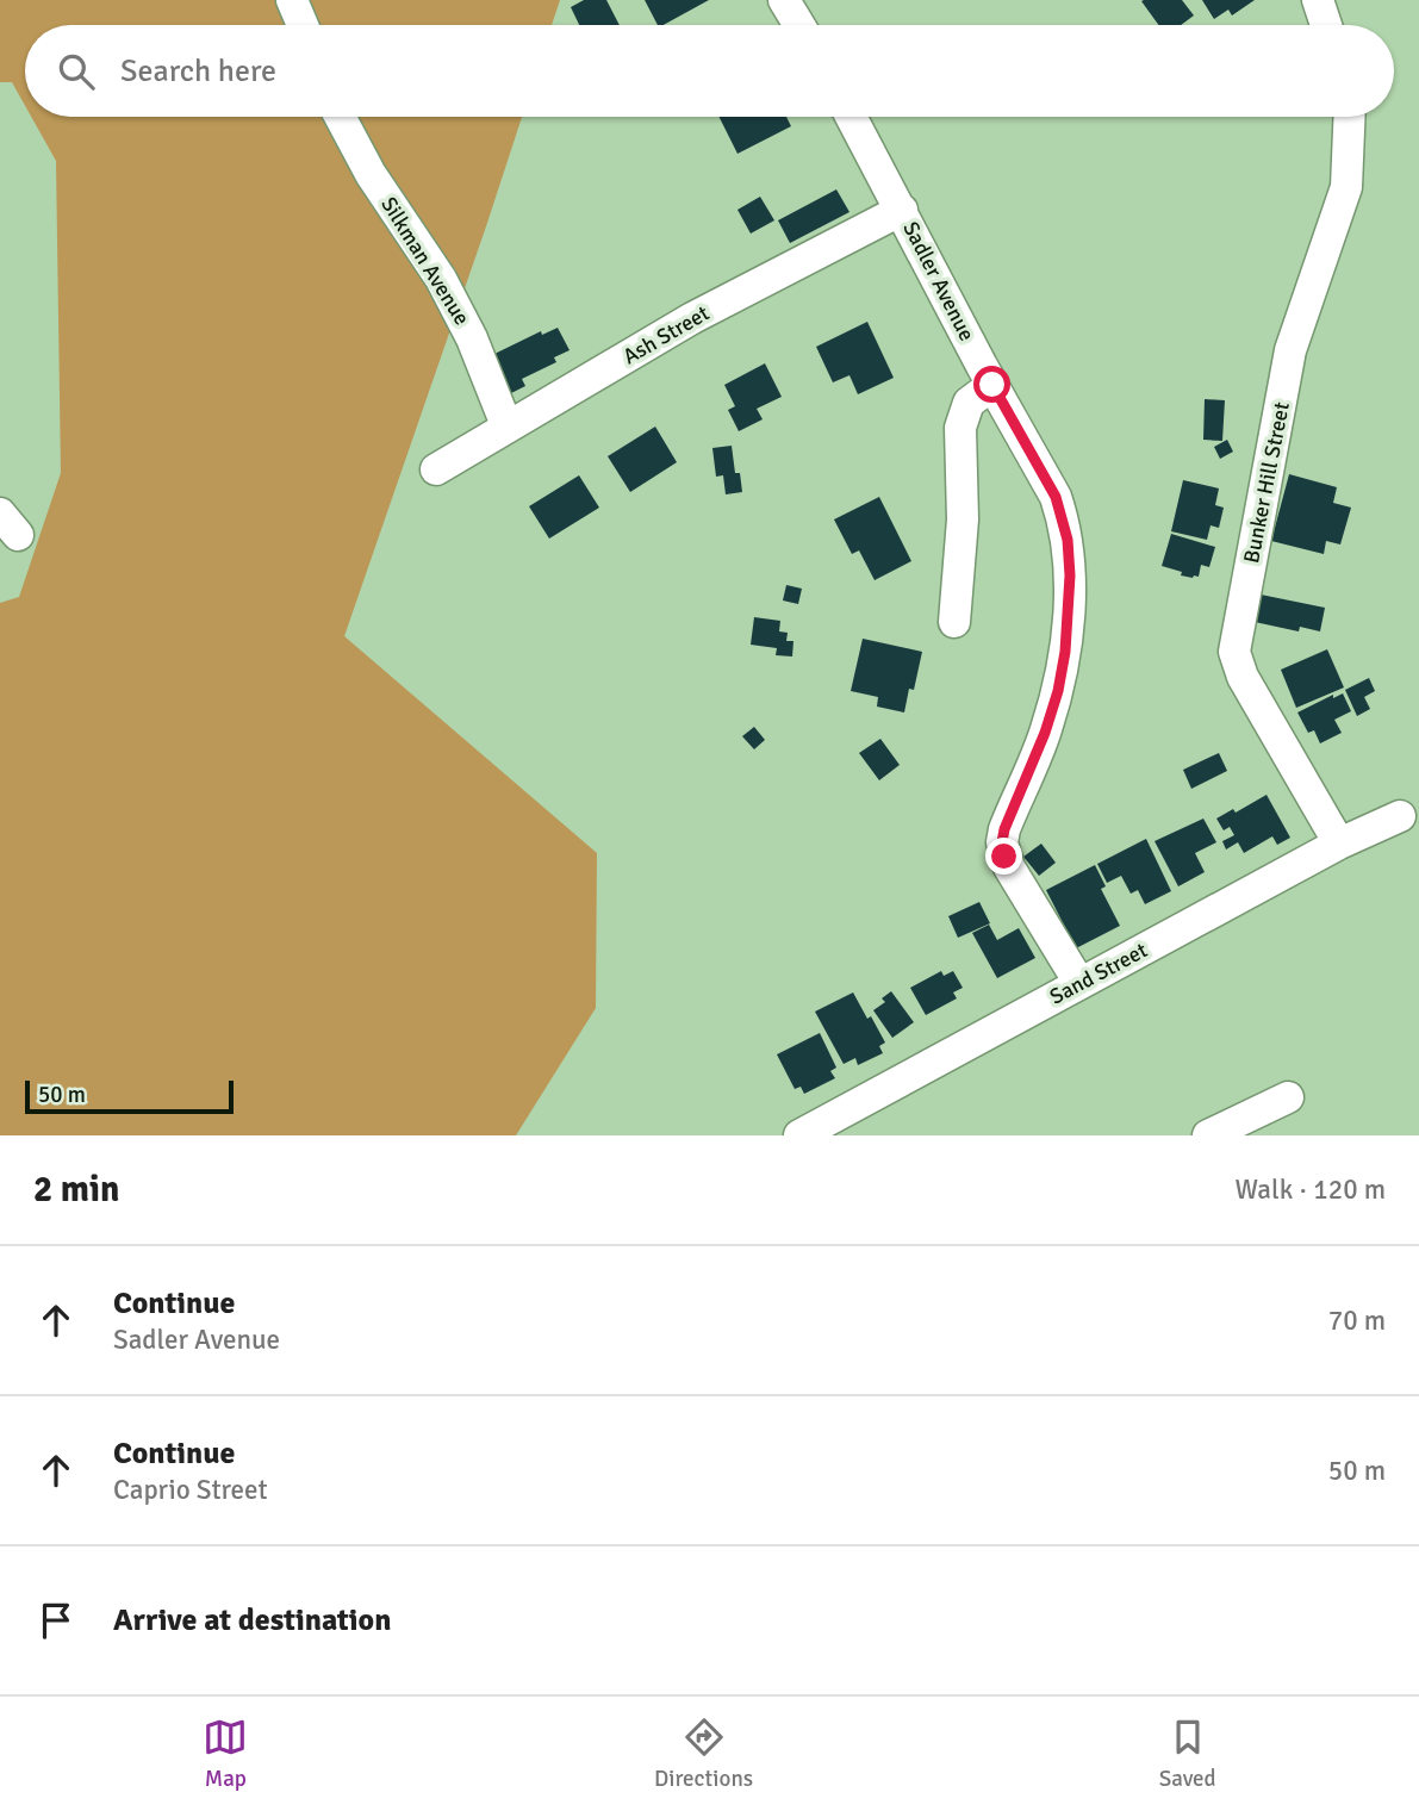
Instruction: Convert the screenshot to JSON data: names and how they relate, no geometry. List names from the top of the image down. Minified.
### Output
{"streets":{"street":["Silkman Avenue","Sadler Avenue","Ash Street","Bunker Hill Street","Sand Street"]},"crossings":[["Silkman Avenue","Ash Street"],["Sadler Avenue","Ash Street"],["Sadler Avenue","Sand Street"],["Bunker Hill Street","Sand Street"]],"scale_bar":"50 m","page":{"search":"Search here","scale":"50 m","heading":["2 min","Walk · 120 m"],"list":[["Continue","Sadler Avenue","70 m"],["Continue","Caprio Street","50 m"],"Arrive at destination"],"nav":["Map","Directions","Saved"]}}
